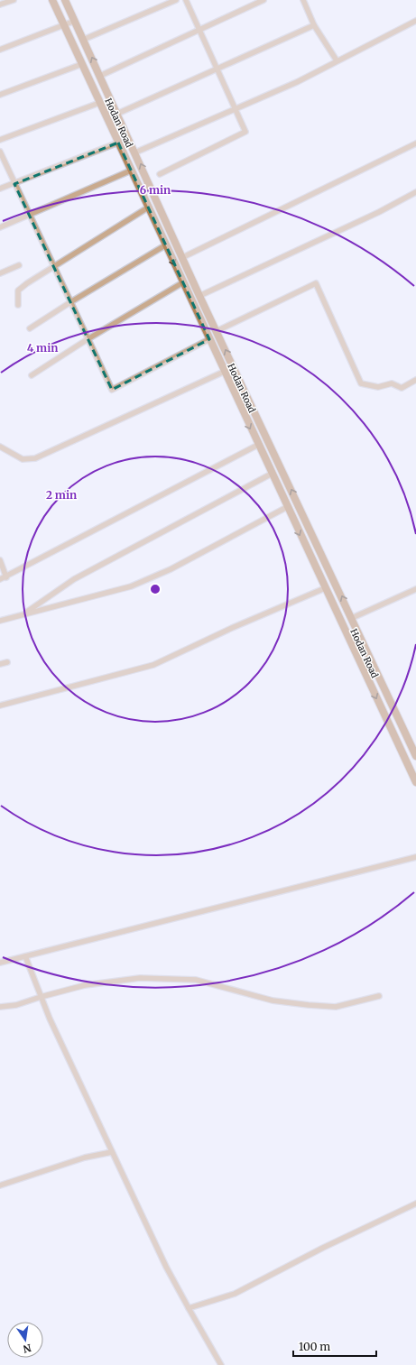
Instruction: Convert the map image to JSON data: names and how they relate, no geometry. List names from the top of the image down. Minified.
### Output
{"streets":{"main road":["Hodan Road"]},"scale_bar":"100 m","north":"bottom","rings":["6 min","4 min","2 min"]}
